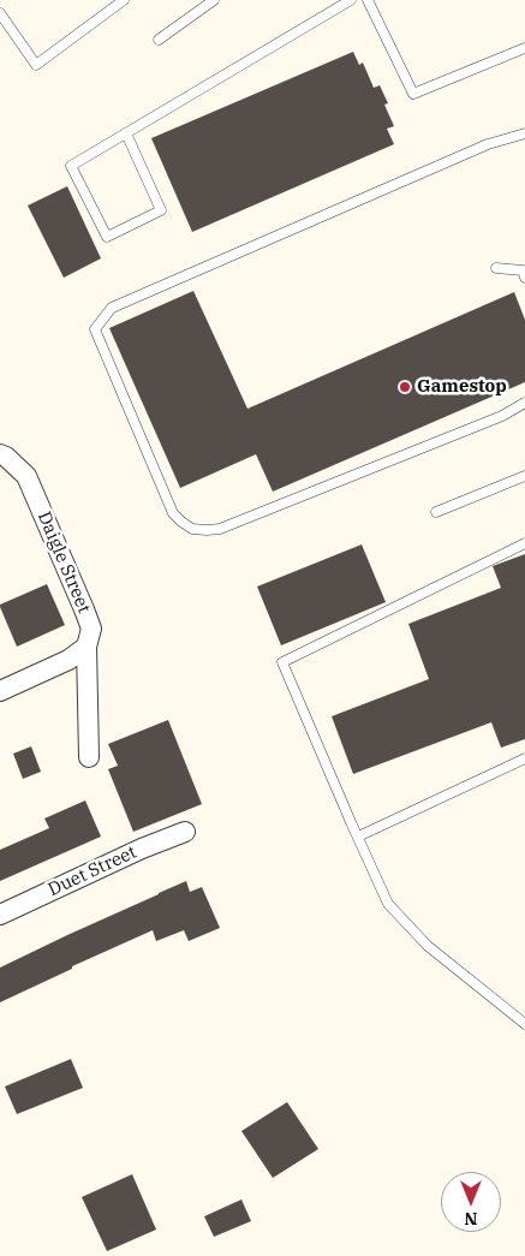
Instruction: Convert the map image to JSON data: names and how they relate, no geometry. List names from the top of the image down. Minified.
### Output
{"streets":{"street":["Daigle Street","Duet Street"]},"places":["Gamestop"],"north":"bottom"}
